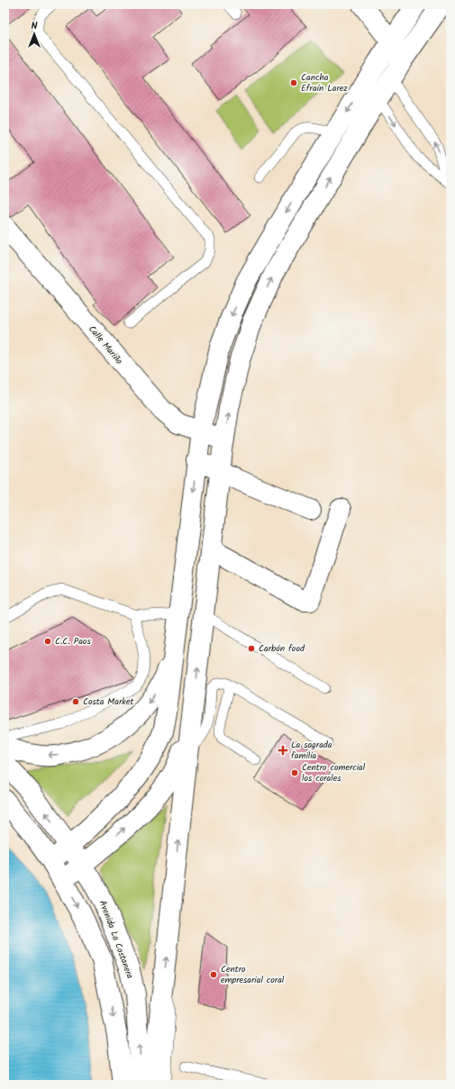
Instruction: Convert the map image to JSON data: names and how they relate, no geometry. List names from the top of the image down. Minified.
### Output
{"streets":{"street":["Calle Mariño","Avenida La Costanera"]},"places":{"other":["Cancha Efraín Larez","C.C. Paos","Carbón food","Costa Market","Centro comercial los corales","Centro empresarial coral"],"health":["La sagrada familia"]},"north":"top"}
